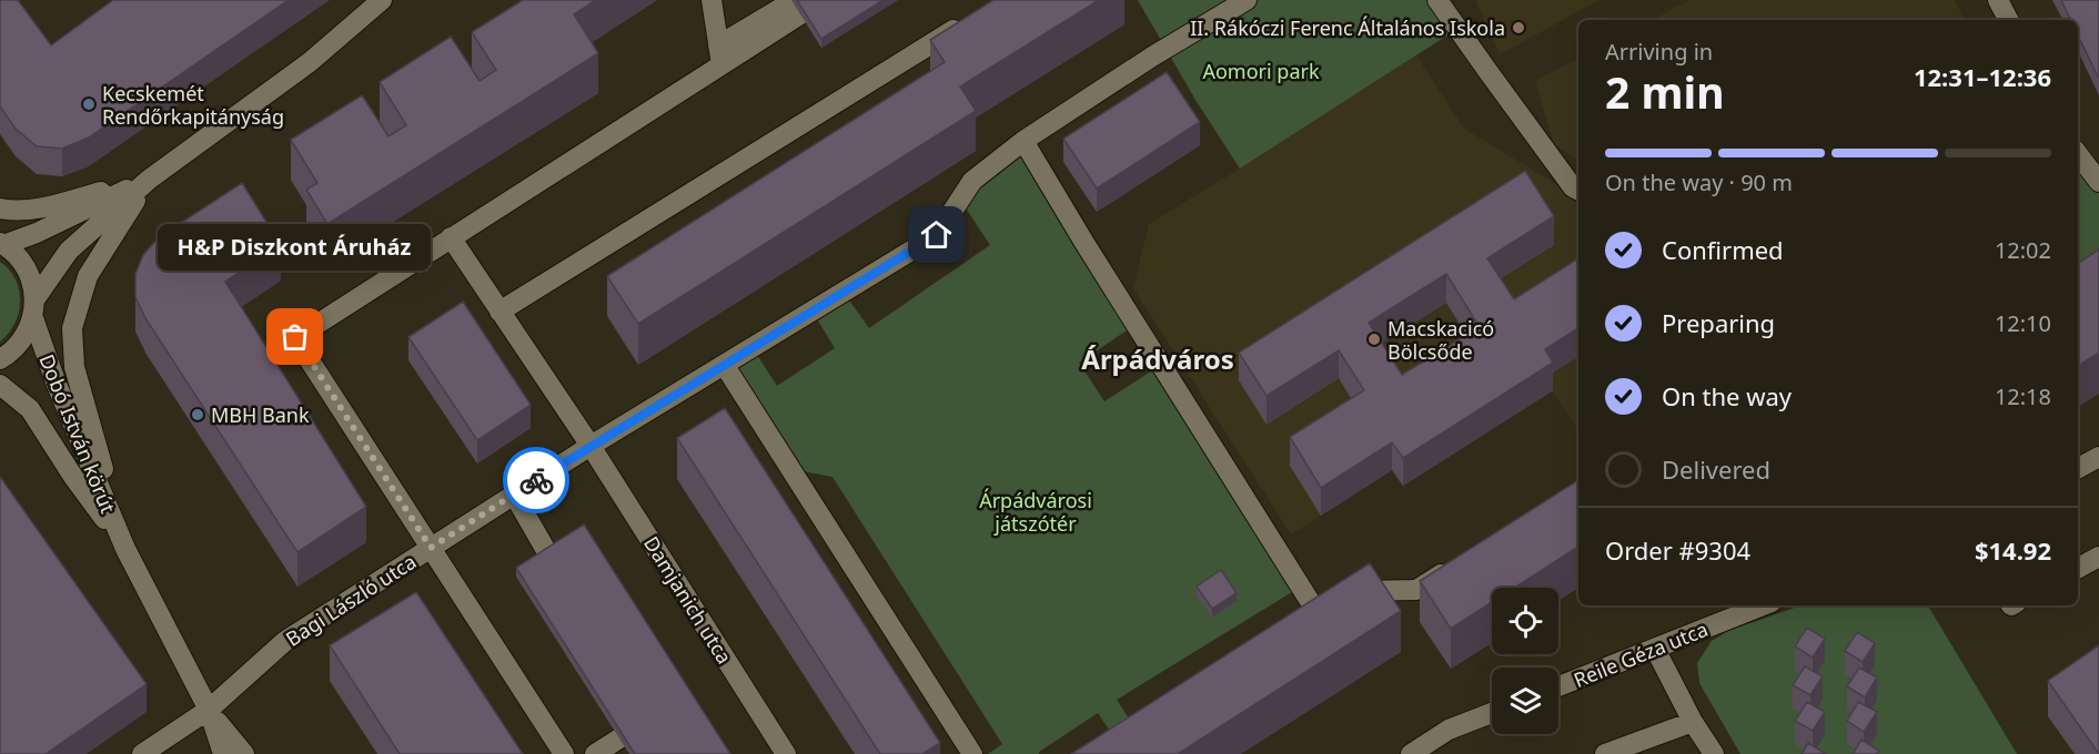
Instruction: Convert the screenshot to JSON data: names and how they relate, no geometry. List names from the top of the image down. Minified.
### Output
{"streets":{"street":["Dobó István körút","Bagi László utca","Damjanich utca","Reile Géza utca"]},"crossings":[["Dobó István körút","Bagi László utca"],["Bagi László utca","Damjanich utca"]],"districts":["Árpádváros"],"parks":["Aomori park","Árpádvárosi játszótér"],"places":["II. Rákóczi Ferenc Általános Iskola","Kecskemét Rendőrkapitányság","H&P Diszkont Áruház","Macskacicó Bölcsőde","MBH Bank"],"page":{"heading":["2 min","Arriving in","12:31–12:36"],"panel":["Order #9304","$14.92"],"bar":"On the way · 90 m","list":[["Confirmed","12:02"],["Preparing","12:10"],["On the way","12:18"],"Delivered"],"bubble":"H&P Diszkont Áruház"}}
